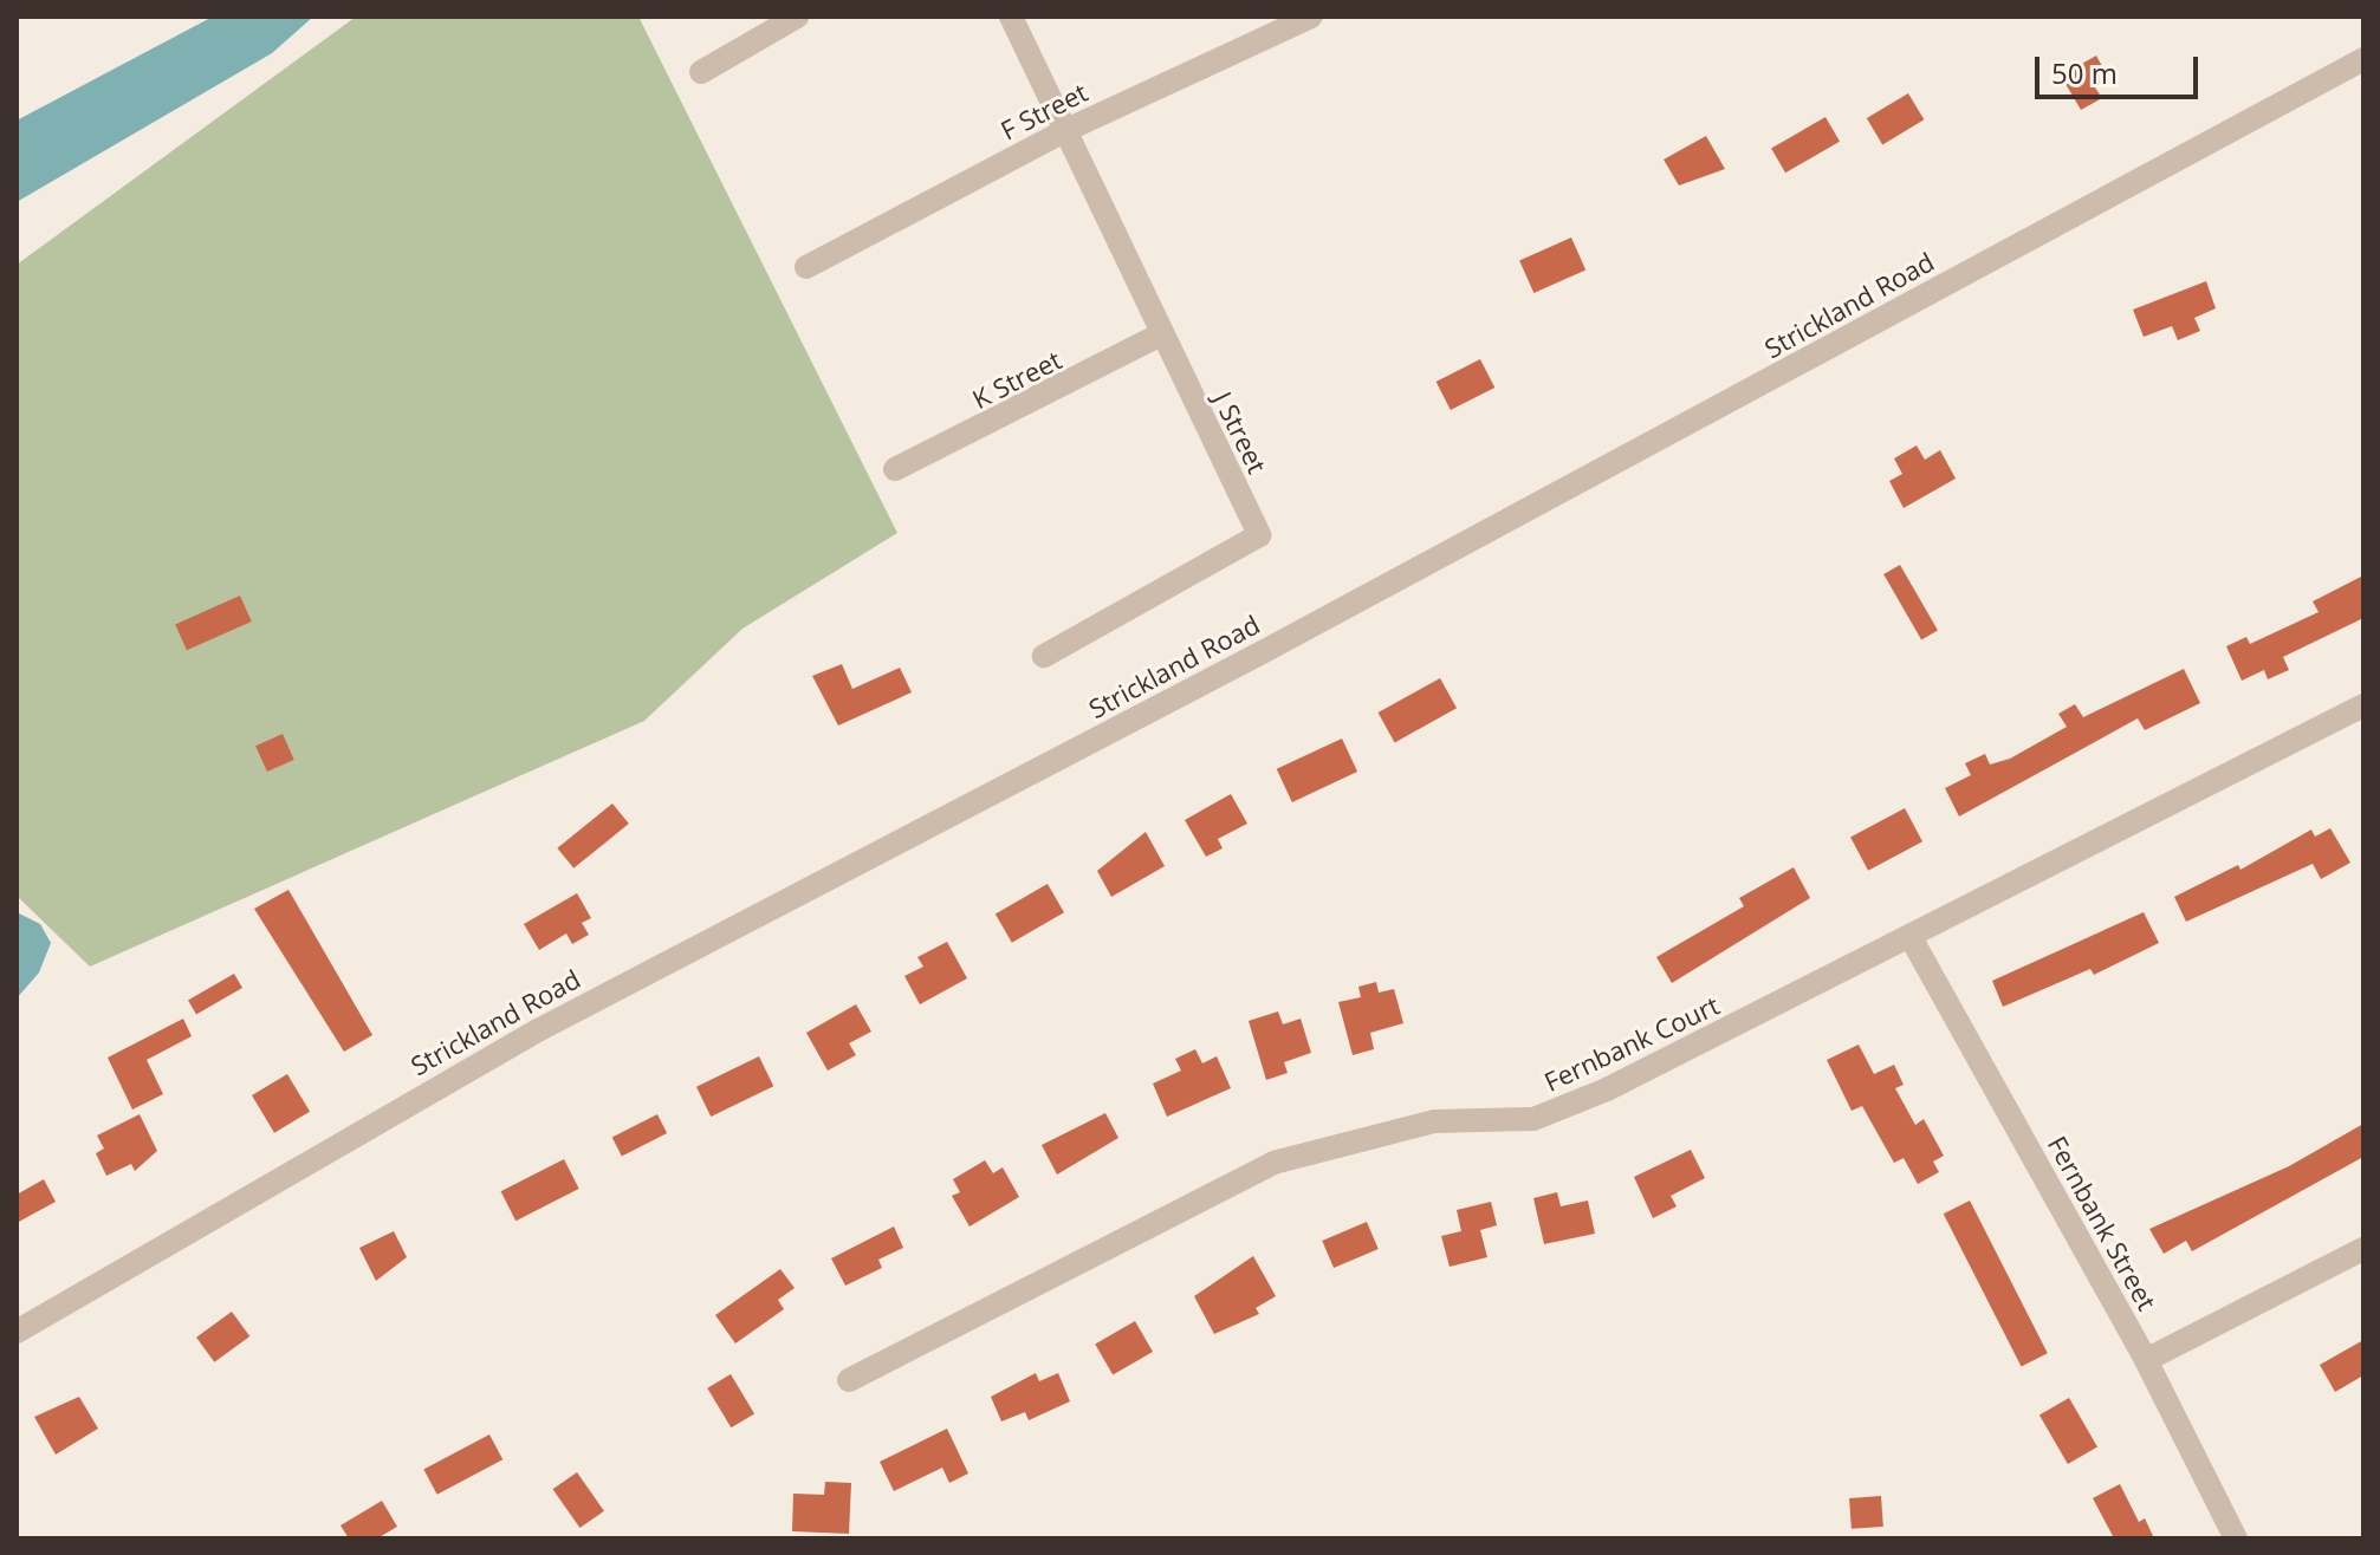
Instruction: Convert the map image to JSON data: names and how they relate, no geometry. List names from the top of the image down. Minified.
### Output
{"streets":{"street":["F Street","Strickland Road","K Street","J Street","Fernbank Court","Fernbank Street"]},"crossings":[["F Street","J Street"],["K Street","J Street"],["Fernbank Court","Fernbank Street"]],"scale_bar":"50 m"}
